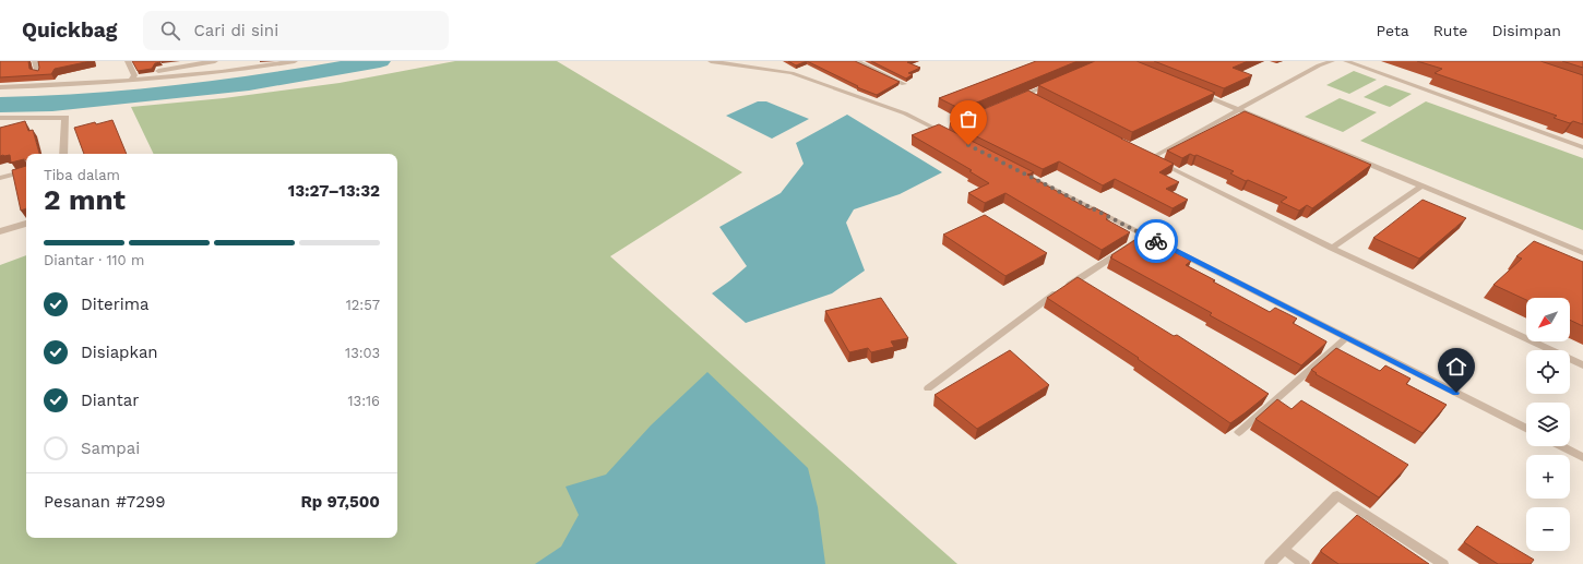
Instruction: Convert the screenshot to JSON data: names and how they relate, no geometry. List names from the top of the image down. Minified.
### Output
{"north":"bottom left","page":{"header":"Quickbag","search":"Cari di sini","nav":["Peta","Rute","Disimpan"],"heading":["2 mnt","Tiba dalam","13:27–13:32"],"panel":["Pesanan #7299","Rp 97,500"],"bar":"Diantar · 110 m","list":[["Diterima","12:57"],["Disiapkan","13:03"],["Diantar","13:16"],"Sampai"],"map_buttons":["+","−"]}}
